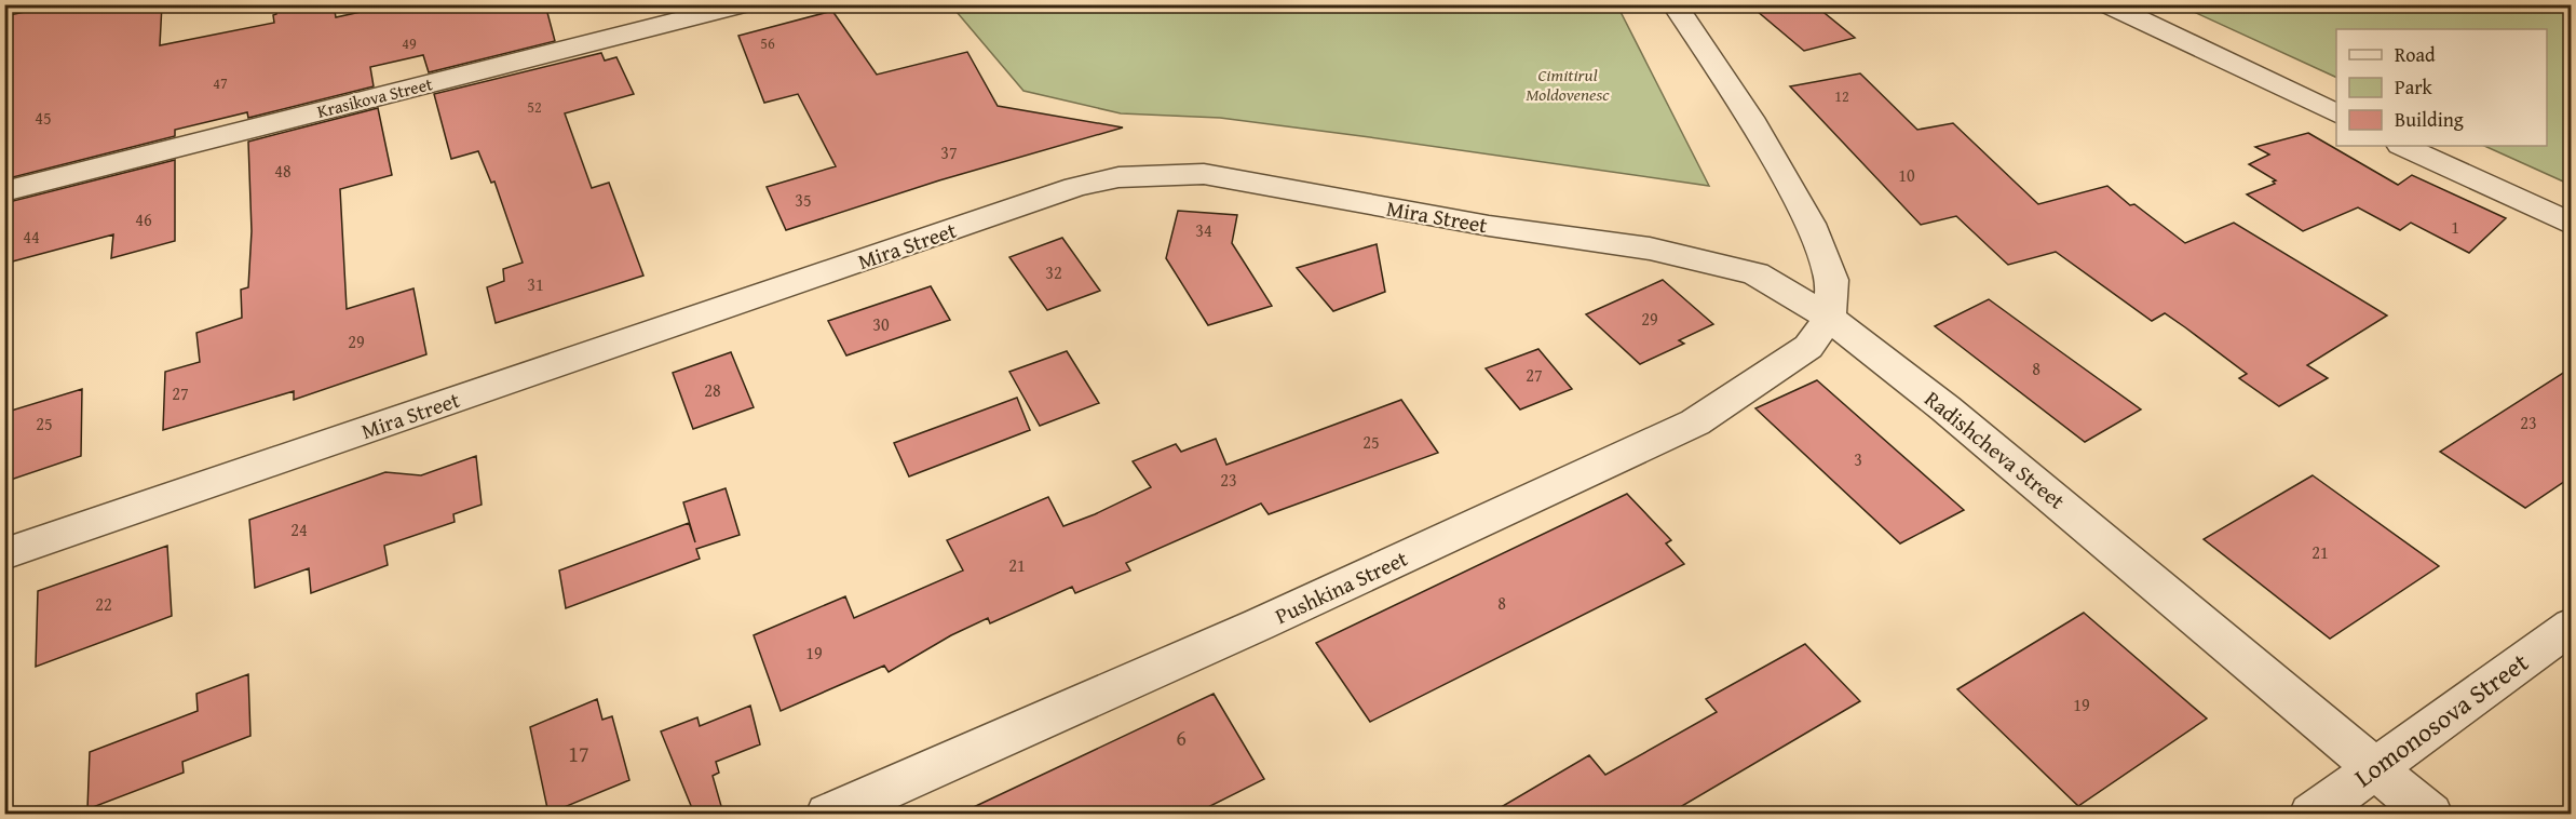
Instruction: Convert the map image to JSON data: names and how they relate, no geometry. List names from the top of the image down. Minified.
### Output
{"streets":{"street":["Krasikova Street","Mira Street","Radishcheva Street","Pushkina Street","Lomonosova Street"]},"crossings":[["Mira Street","Radishcheva Street"],["Mira Street","Pushkina Street"],["Radishcheva Street","Pushkina Street"],["Radishcheva Street","Lomonosova Street"]],"parks":["Cimitirul Moldovenesc"],"house_numbers":["49","56","47","12","52","45","37","48","10","35","46","1","34","44","32","31","29","30","29","8","27","28","27","23","25","25","3","23","24","21","21","8","22","19","19","6","17"],"legend":["Road","Park","Building"]}
